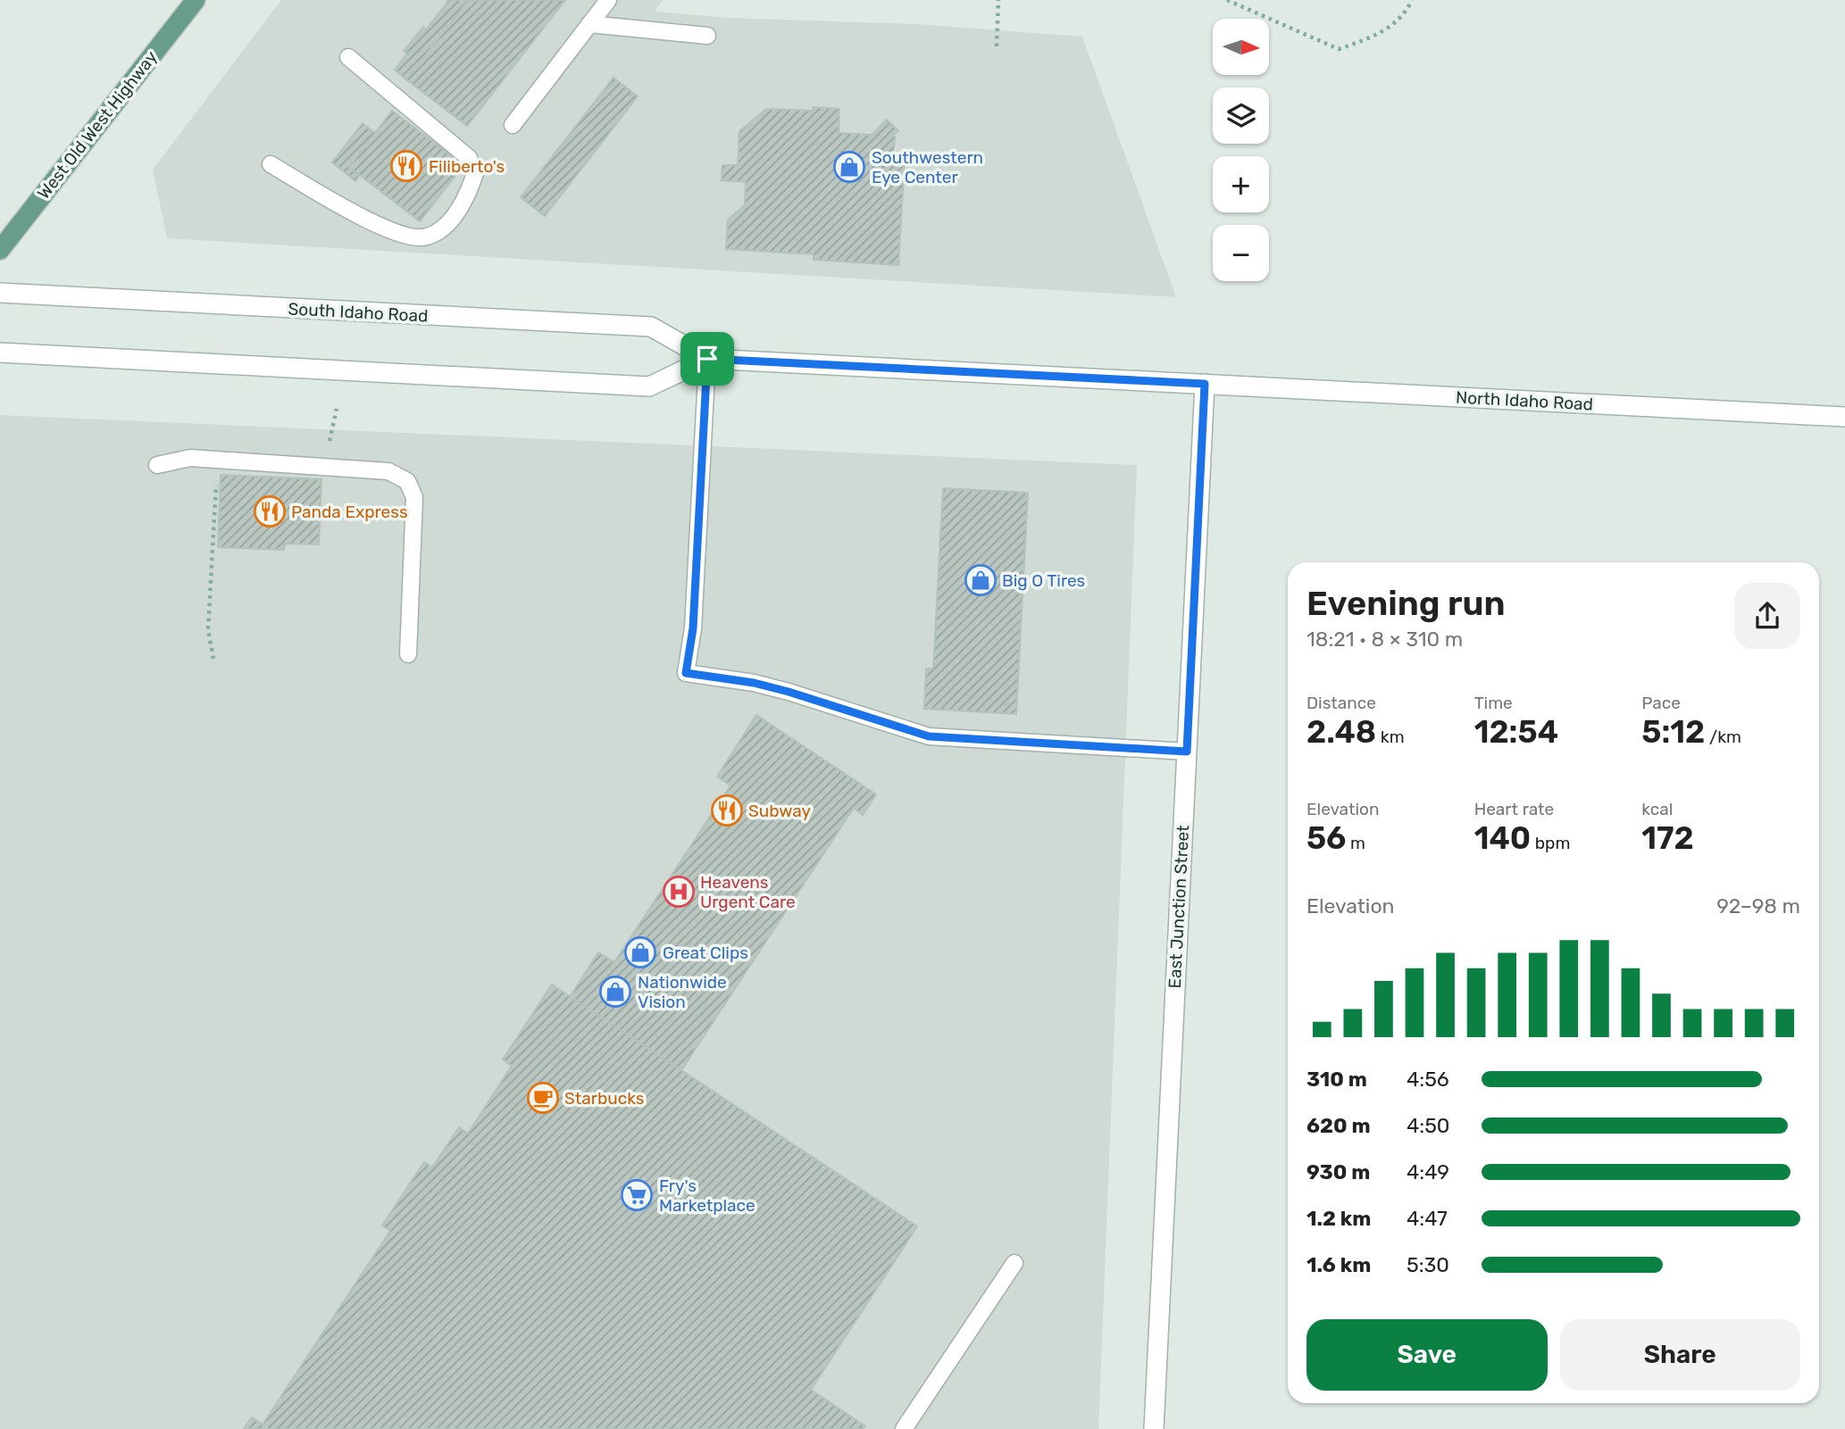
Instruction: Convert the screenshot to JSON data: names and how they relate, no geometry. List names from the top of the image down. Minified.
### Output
{"streets":{"main road":["West Old West Highway","South Idaho Road","North Idaho Road","East Junction Street"]},"crossings":[["South Idaho Road","North Idaho Road"],["South Idaho Road","East Junction Street"],["North Idaho Road","East Junction Street"]],"places":{"restaurant":["Filiberto's","Panda Express","Subway"],"shop":["Southwestern Eye Center","Big O Tires","Great Clips","Nationwide Vision"],"hospital":["Heavens Urgent Care"],"cafe":["Starbucks"],"supermarket":["Fry's Marketplace"]},"north":"right","page":{"map_buttons":["+","−"],"heading":["Evening run","18:21 · 8 × 310 m"],"stats":[["Distance","2.48 km"],["Time","12:54"],["Pace","5:12 /km"],["Elevation","56 m"],["Heart rate","140 bpm"],["kcal","172"]],"chart":["Elevation","92–98 m"],"list":[{"name":"310 m","note":"4:56"},{"name":"620 m","note":"4:50"},{"name":"930 m","note":"4:49"},{"name":"1.2 km","note":"4:47"},{"name":"1.6 km","note":"5:30"}],"buttons":["Save","Share"]}}
